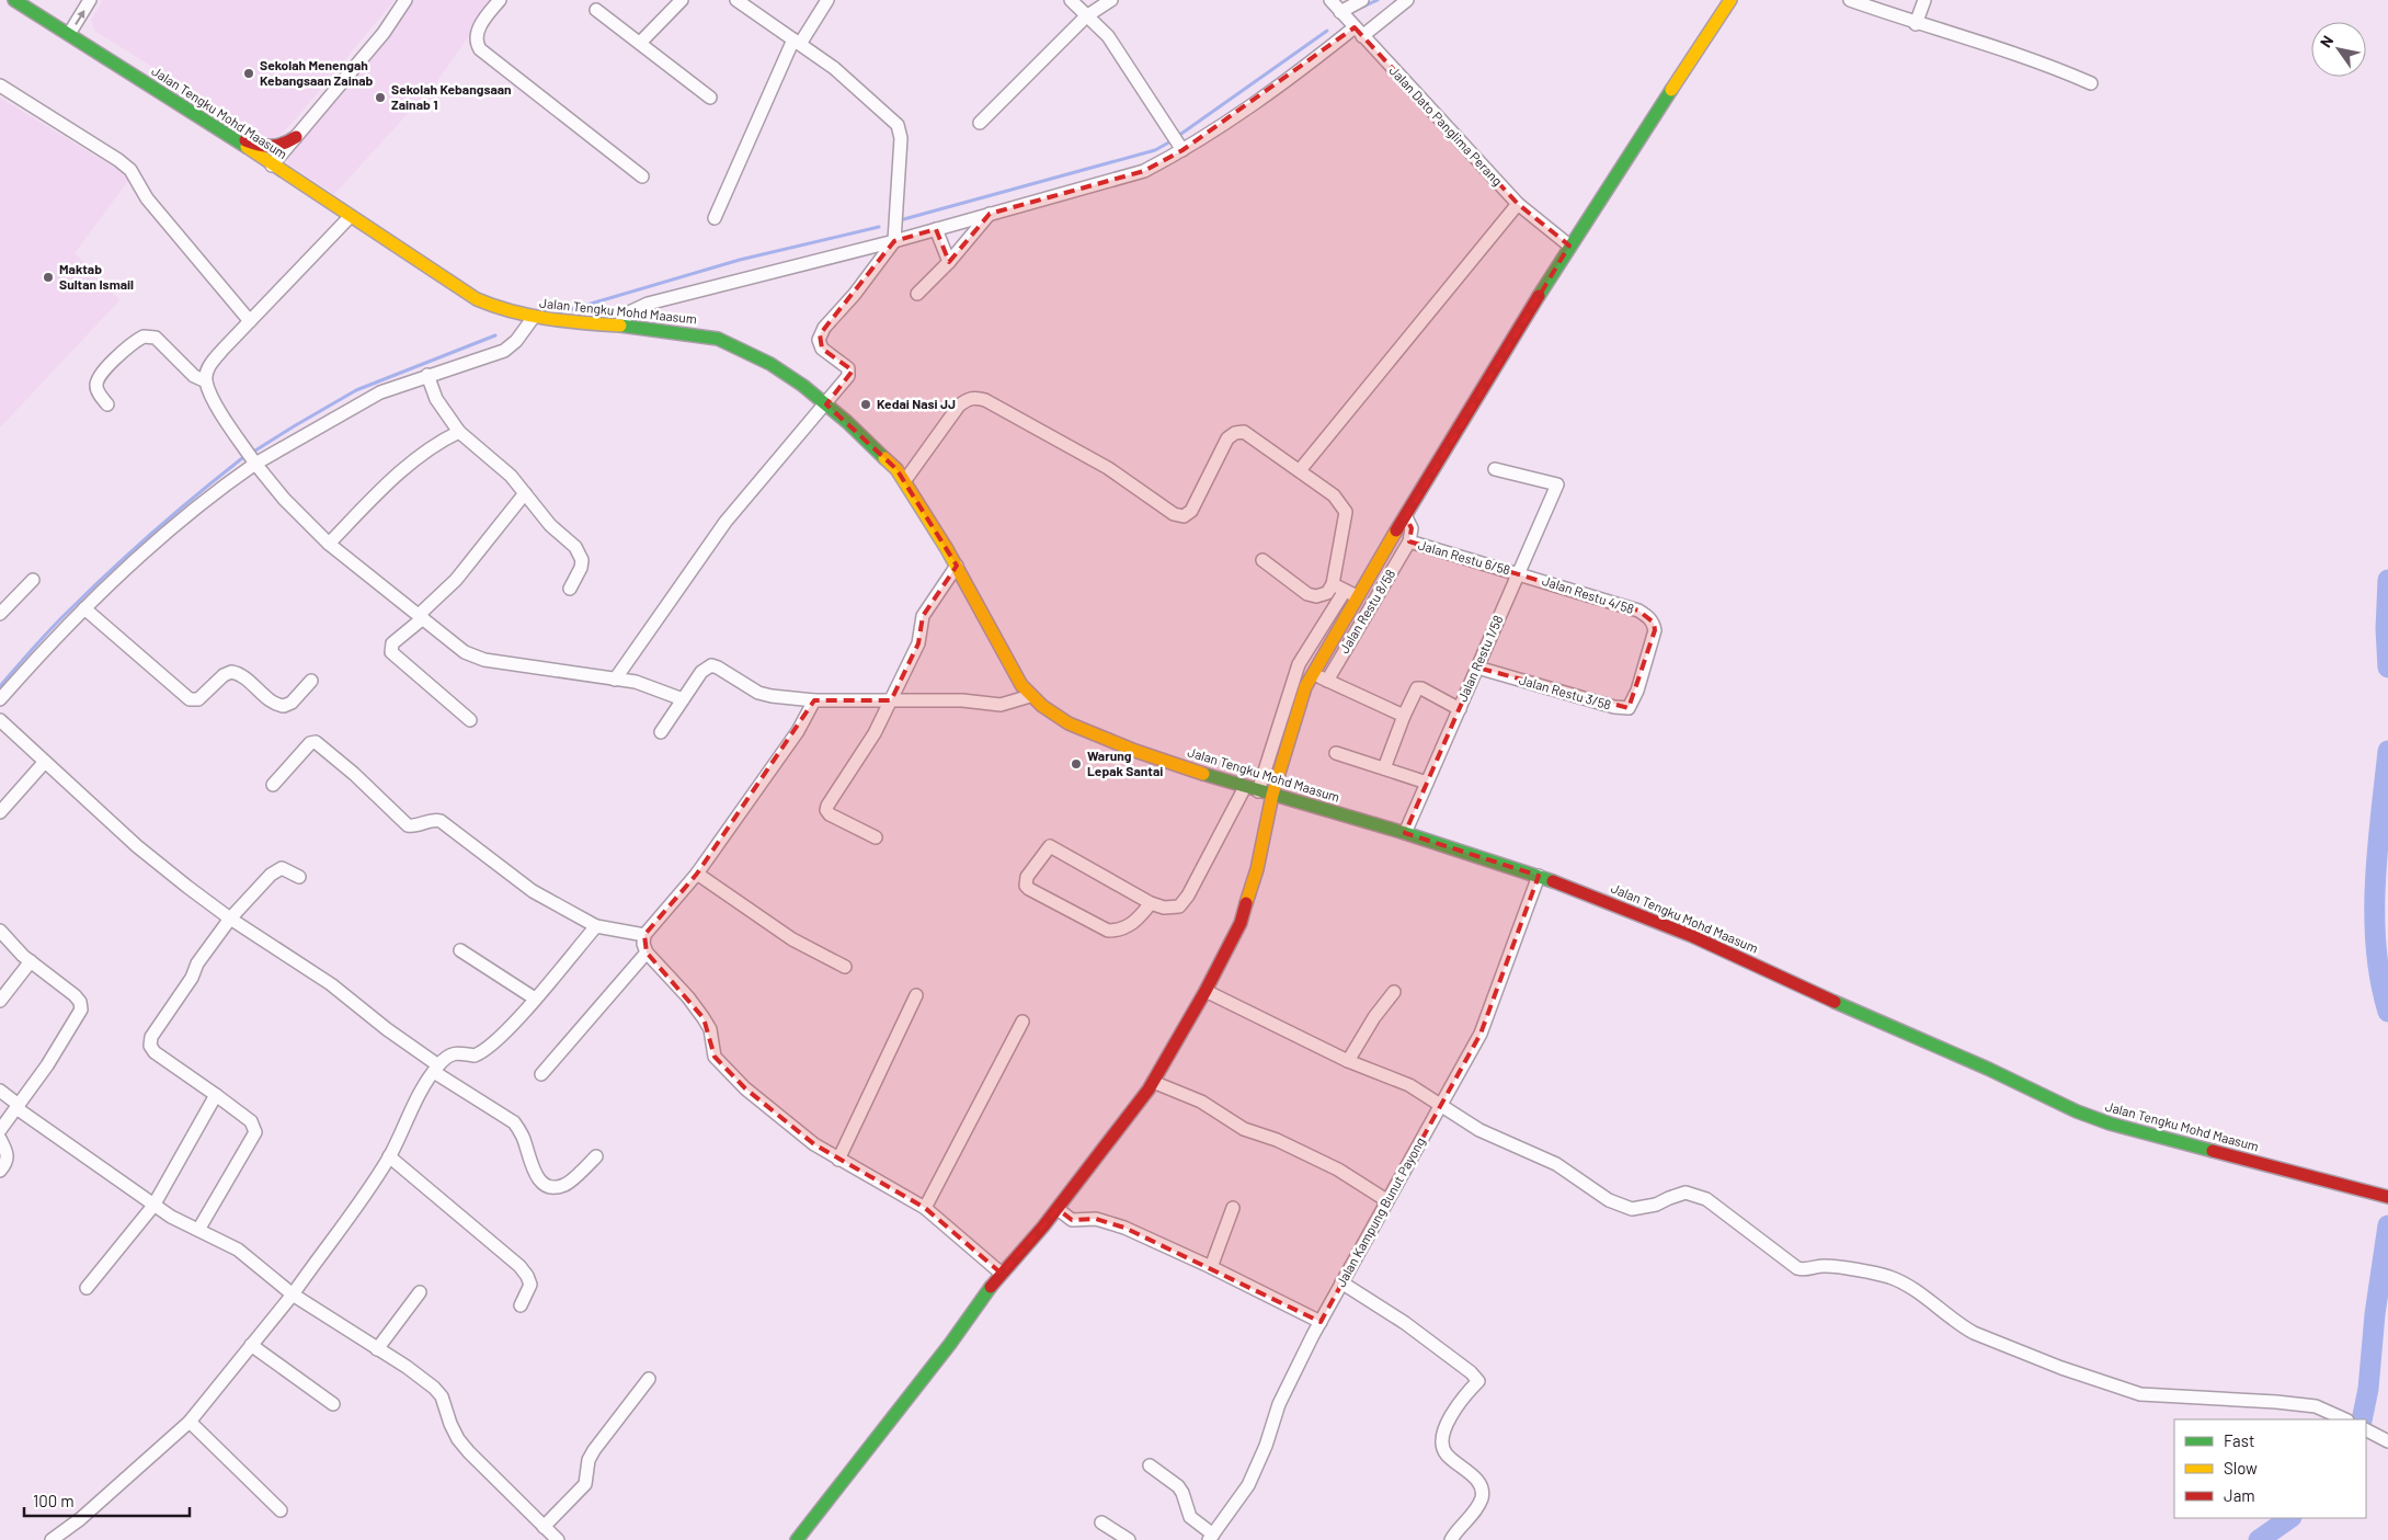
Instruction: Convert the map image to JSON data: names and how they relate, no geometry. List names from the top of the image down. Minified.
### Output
{"streets":{"main road":["Jalan Tengku Mohd Maasum"],"street":["Jalan Dato Panglima Perang","Jalan Restu 6/58","Jalan Restu 4/58","Jalan Restu 8/58","Jalan Restu 1/58","Jalan Restu 3/58","Jalan Kampung Bunut Payong"]},"crossings":[["Jalan Tengku Mohd Maasum","Jalan Restu 1/58"],["Jalan Tengku Mohd Maasum","Jalan Kampung Bunut Payong"],["Jalan Restu 6/58","Jalan Restu 4/58"],["Jalan Restu 6/58","Jalan Restu 8/58"],["Jalan Restu 6/58","Jalan Restu 1/58"],["Jalan Restu 4/58","Jalan Restu 1/58"],["Jalan Restu 4/58","Jalan Restu 3/58"],["Jalan Restu 1/58","Jalan Restu 3/58"]],"places":["Sekolah Menengah Kebangsaan Zainab","Sekolah Kebangsaan Zainab 1","Maktab Sultan Ismail","Kedai Nasi JJ","Warung Lepak Santai"],"legend":["Fast","Slow","Jam"],"scale_bar":"100 m","north":"top left"}
